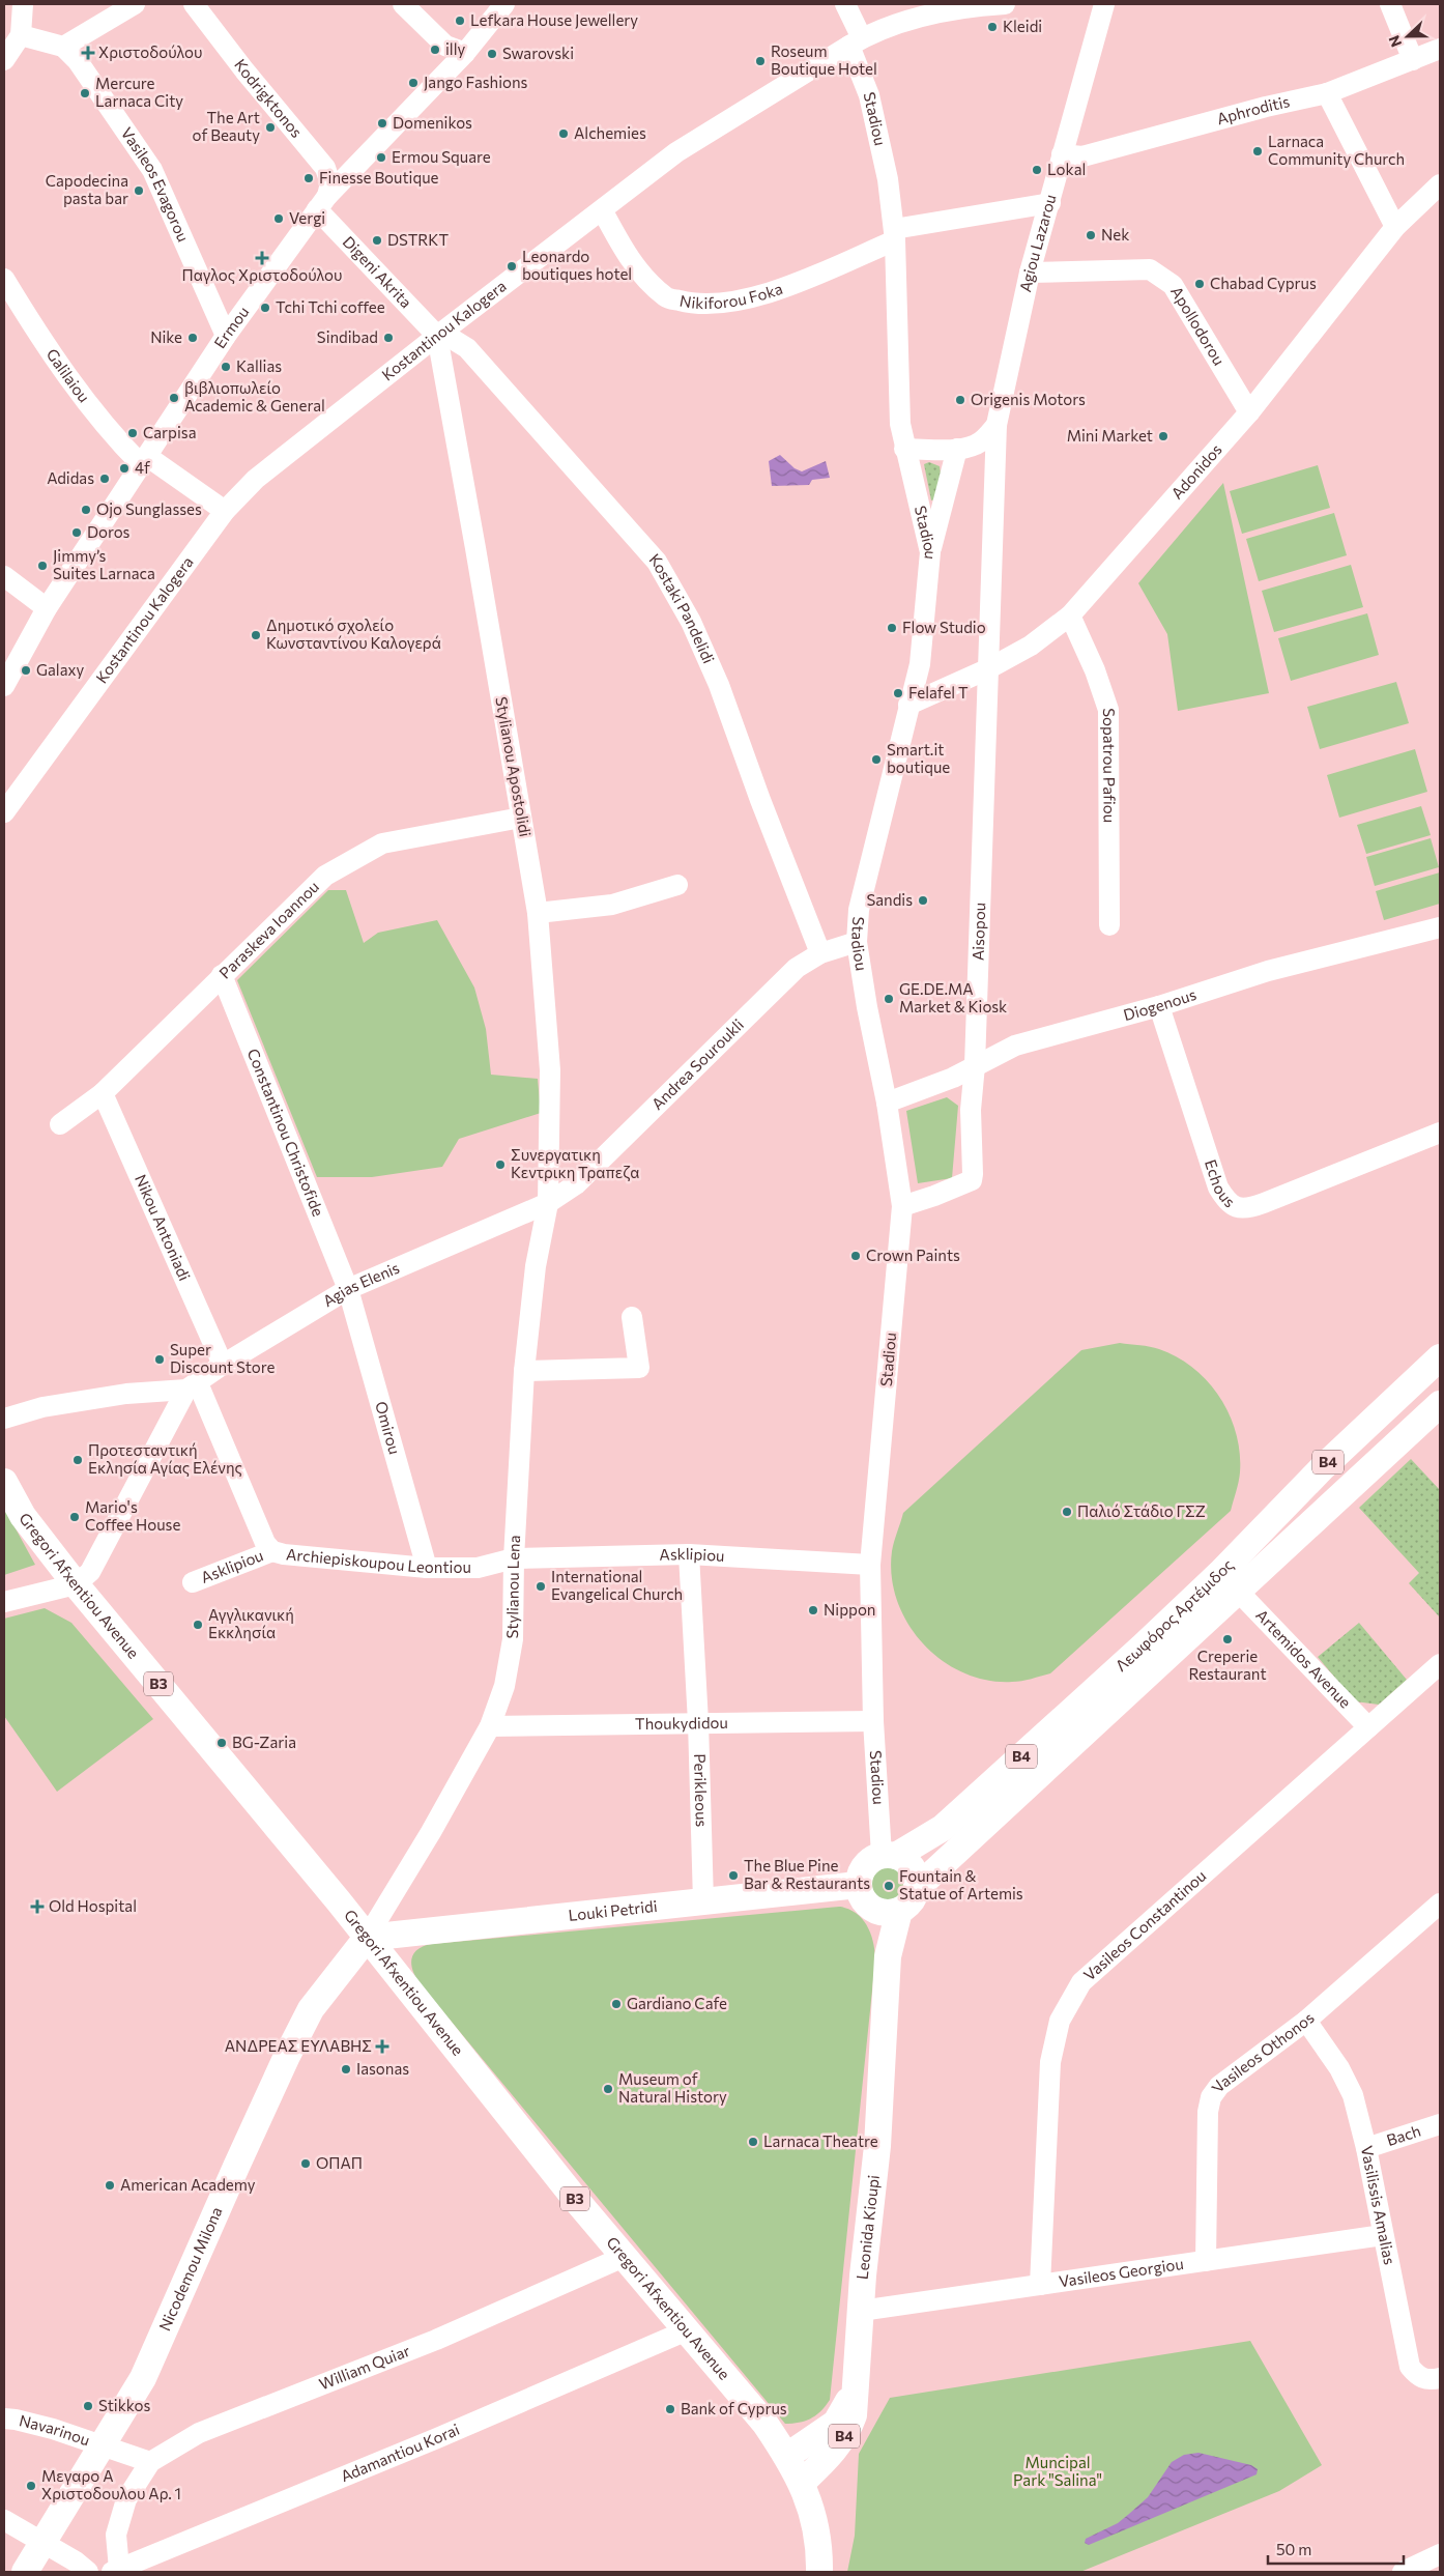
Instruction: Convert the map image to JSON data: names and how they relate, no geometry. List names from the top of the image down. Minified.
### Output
{"streets":{"main road":["B4","Gregori Afxentiou Avenue","Λεωφόρος Αρτέμιδος","B3","Louki Petridi","Leonida Kioupi","Nicodemou Milona"],"street":["Kodrigktonos","Aphroditis","Stadiou","Vasileos Evagorou","Agiou Lazarou","Digeni Akrita","Nikiforou Foka","Apollodorou","Ermou","Kostantinou Kalogera","Galilaiou","Adonidos","Kostaki Pandelidi","Stylianou Apostolidi","Sopatrou Pafiou","Paraskeva Ioannou","Aisopou","Diogenous","Andrea Souroukli","Constantinou Christofide","Echous","Nikou Antoniadi","Agias Elenis","Omirou","Asklipiou","Archiepiskoupou Leontiou","Stylianou Lena","Artemidos Avenue","Thoukydidou","Perikleous","Vasileos Constantinou","Vasileos Othonos","Bach","Vasilissis Amalias","Vasileos Georgiou","William Quiar","Navarinou","Adamantiou Korai"]},"crossings":[["Kodrigktonos","Digeni Akrita"],["Kodrigktonos","Ermou"],["Aphroditis","Agiou Lazarou"],["Stadiou","Nikiforou Foka"],["Stadiou","Kostantinou Kalogera"],["Stadiou","Adonidos"],["Stadiou","Aisopou"],["Stadiou","Diogenous"],["Stadiou","Andrea Souroukli"],["Stadiou","B4"],["Stadiou","Asklipiou"],["Stadiou","Λεωφόρος Αρτέμιδος"],["Stadiou","Thoukydidou"],["Stadiou","Louki Petridi"],["Stadiou","Leonida Kioupi"],["Vasileos Evagorou","Ermou"],["Agiou Lazarou","Nikiforou Foka"],["Agiou Lazarou","Apollodorou"],["Agiou Lazarou","Adonidos"],["Agiou Lazarou","Aisopou"],["Digeni Akrita","Ermou"],["Digeni Akrita","Kostantinou Kalogera"],["Digeni Akrita","Kostaki Pandelidi"],["Digeni Akrita","Stylianou Apostolidi"],["Nikiforou Foka","Kostantinou Kalogera"],["Apollodorou","Adonidos"],["Ermou","Galilaiou"],["Kostantinou Kalogera","Galilaiou"],["Kostantinou Kalogera","Kostaki Pandelidi"],["Kostantinou Kalogera","Stylianou Apostolidi"],["Adonidos","Sopatrou Pafiou"],["Adonidos","Aisopou"],["Kostaki Pandelidi","Stylianou Apostolidi"],["Kostaki Pandelidi","Andrea Souroukli"],["Stylianou Apostolidi","Paraskeva Ioannou"],["Stylianou Apostolidi","Andrea Souroukli"],["Stylianou Apostolidi","Agias Elenis"],["Stylianou Apostolidi","Stylianou Lena"],["Paraskeva Ioannou","Constantinou Christofide"],["Paraskeva Ioannou","Nikou Antoniadi"],["Aisopou","Diogenous"],["Diogenous","Echous"],["Andrea Souroukli","Agias Elenis"],["Andrea Souroukli","Stylianou Lena"],["Constantinou Christofide","Agias Elenis"],["Constantinou Christofide","Omirou"],["Nikou Antoniadi","Agias Elenis"],["Agias Elenis","Omirou"],["Agias Elenis","Archiepiskoupou Leontiou"],["Agias Elenis","Gregori Afxentiou Avenue"],["Agias Elenis","Stylianou Lena"],["Omirou","Archiepiskoupou Leontiou"],["B4","Λεωφόρος Αρτέμιδος"],["B4","Louki Petridi"],["B4","Leonida Kioupi"],["Asklipiou","Archiepiskoupou Leontiou"],["Asklipiou","Stylianou Lena"],["Asklipiou","Perikleous"],["Archiepiskoupou Leontiou","Stylianou Lena"],["Gregori Afxentiou Avenue","Stylianou Lena"],["Gregori Afxentiou Avenue","Louki Petridi"],["Gregori Afxentiou Avenue","Leonida Kioupi"],["Gregori Afxentiou Avenue","Nicodemou Milona"],["Gregori Afxentiou Avenue","William Quiar"],["Gregori Afxentiou Avenue","Adamantiou Korai"],["Stylianou Lena","Thoukydidou"],["Stylianou Lena","Louki Petridi"],["Stylianou Lena","Nicodemou Milona"],["Λεωφόρος Αρτέμιδος","Artemidos Avenue"],["Λεωφόρος Αρτέμιδος","Louki Petridi"],["Λεωφόρος Αρτέμιδος","Leonida Kioupi"],["Artemidos Avenue","Vasileos Constantinou"],["Thoukydidou","Perikleous"],["Perikleous","Louki Petridi"],["Louki Petridi","Leonida Kioupi"],["Louki Petridi","Nicodemou Milona"],["Vasileos Constantinou","Vasileos Georgiou"],["Vasileos Othonos","Vasilissis Amalias"],["Vasileos Othonos","Vasileos Georgiou"],["Bach","Vasilissis Amalias"],["Vasilissis Amalias","Vasileos Georgiou"],["Leonida Kioupi","Vasileos Georgiou"],["Nicodemou Milona","Navarinou"]],"parks":["Muncipal Park \"Salina\""],"places":{"other":["Lefkara House Jewellery","Kleidi","illy","Swarovski","Roseum Boutique Hotel","Jango Fashions","Mercure Larnaca City","Domenikos","The Art of Beauty","Alchemies","Larnaca Community Church","Ermou Square","Lokal","Finesse Boutique","Capodecina pasta bar","Vergi","Nek","DSTRKT","Leonardo boutiques hotel","Chabad Cyprus","Tchi Tchi coffee","Nike","Sindibad","Kallias","βιβλιοπωλείο Academic & General","Origenis Motors","Carpisa","Mini Market","4f","Adidas","Ojo Sunglasses","Doros","Jimmy’s Suites Larnaca","Flow Studio","Δημοτικό σχολείο Κωνσταντίνου Καλογερά","Galaxy","Felafel T","Smart.it boutique","Sandis","GE.DE.MA Market & Kiosk","Συνεργατικη Κεντρικη Τραπεζα","Crown Paints","Super Discount Store","Προτεσταντική Εκλησία Αγίας Ελένης","Παλιό Στάδιο ΓΣΖ","Mario's Coffee House","International Evangelical Church","Nippon","Αγγλικανική Εκκλησία","Creperie Restaurant","BG-Zaria","The Blue Pine Bar & Restaurants","Fountain & Statue of Artemis","Gardiano Cafe","Iasonas","Museum of Natural History","Larnaca Theatre","ΟΠΑΠ","American Academy","Stikkos","Bank of Cyprus","Μεγαρο Α Χριστοδουλου Αρ. 1"],"health":["Χριστοδούλου","Παγλος Χριστοδούλου","Old Hospital","ΑΝΔΡΕΑΣ ΕΥΛΑΒΗΣ"]},"scale_bar":"50 m","north":"left"}
